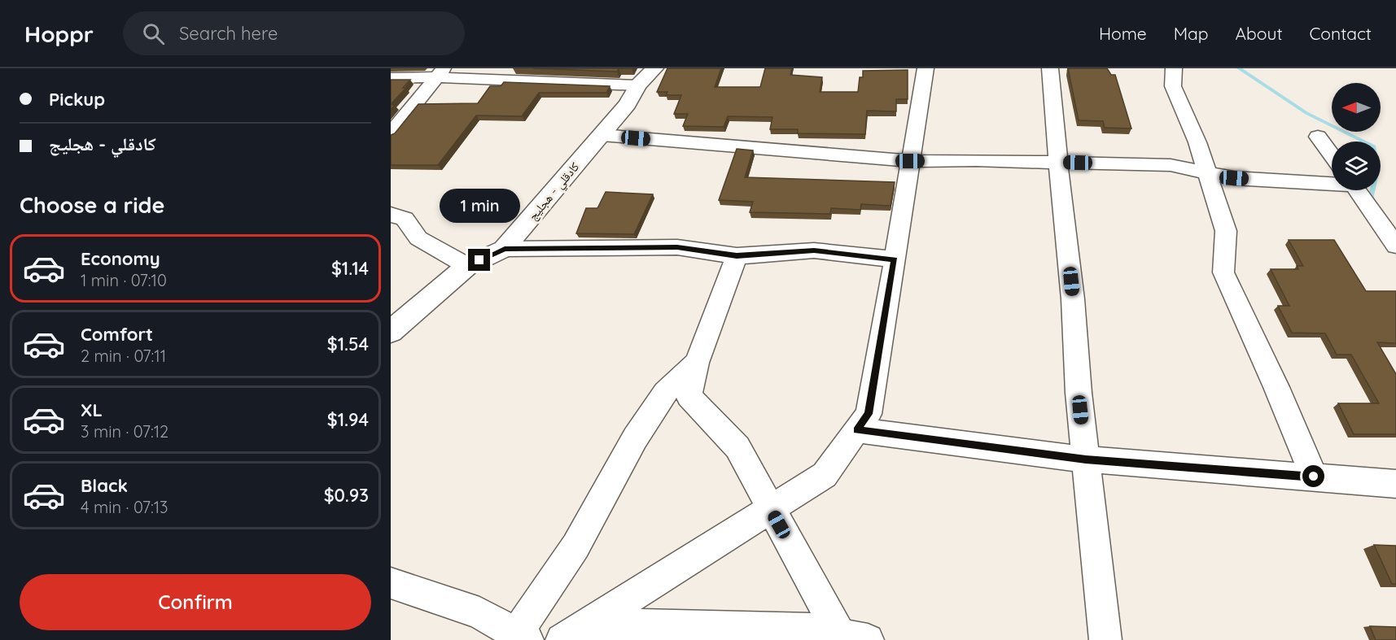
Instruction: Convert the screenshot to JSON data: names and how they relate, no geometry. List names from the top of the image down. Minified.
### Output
{"streets":{"street":["كادقلي - هجليج"]},"north":"left","page":{"header":"Hoppr","search":"Search here","nav":["Home","Map","About","Contact"],"banner":["Pickup","كادقلي - هجليج"],"heading":"Choose a ride","bubble":"1 min","list":[{"name":"Economy","note":"1 min · 07:10","value":"$1.14"},{"name":"Comfort","note":"2 min · 07:11","value":"$1.54"},{"name":"XL","note":"3 min · 07:12","value":"$1.94"},{"name":"Black","note":"4 min · 07:13","value":"$0.93"}],"buttons":"Confirm"}}
